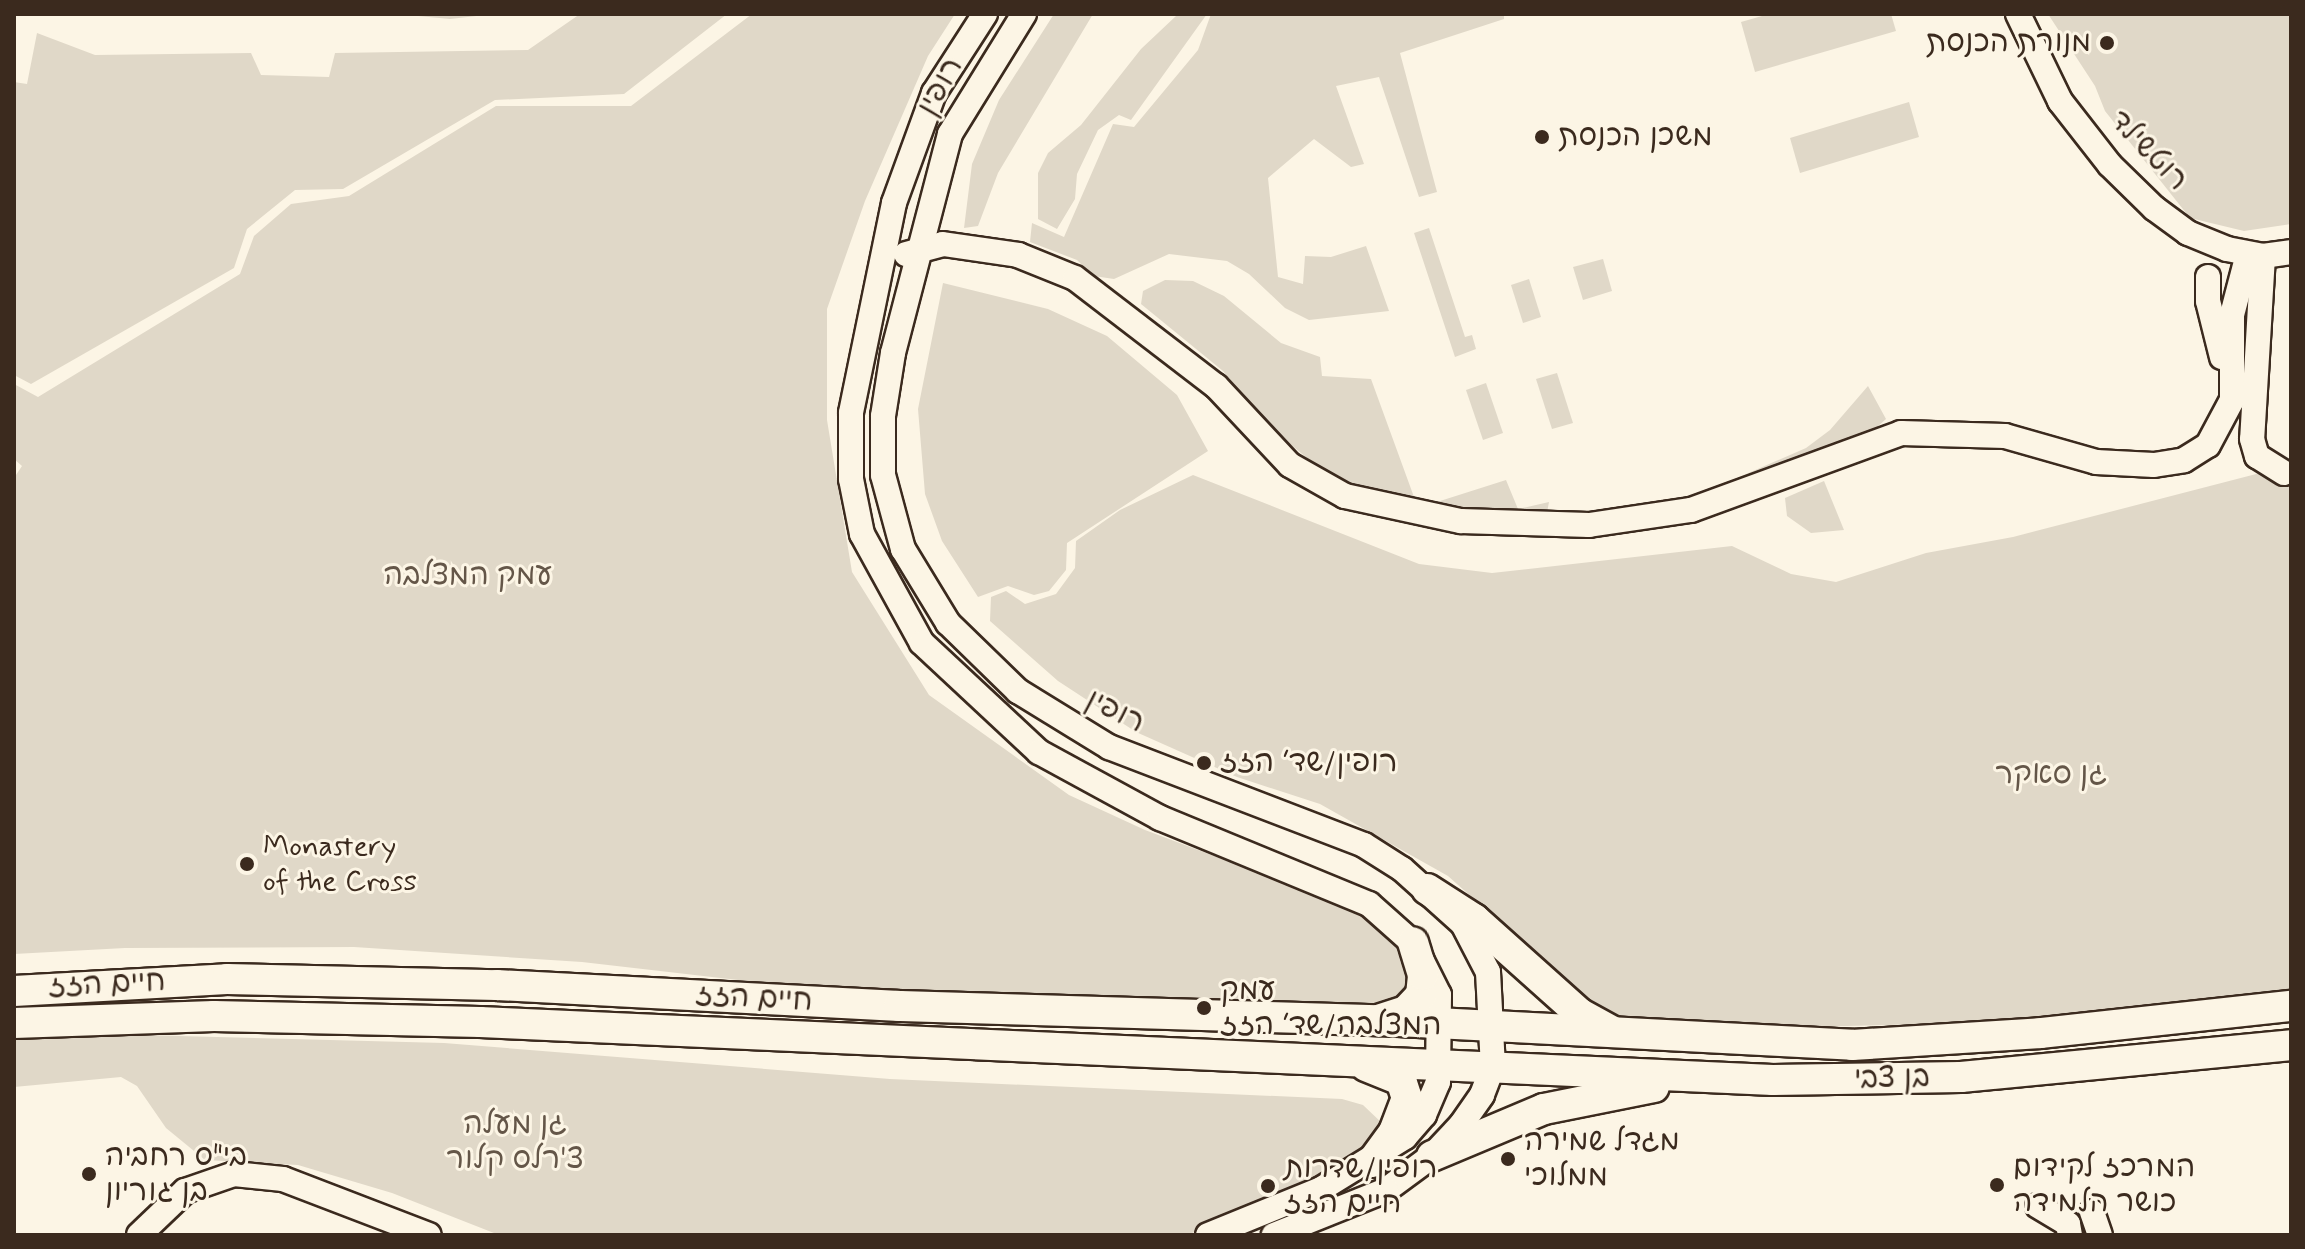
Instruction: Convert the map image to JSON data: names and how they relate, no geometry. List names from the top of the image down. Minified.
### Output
{"streets":{"main road":["חיים הזז","בן צבי"],"street":["רופין","רוטשילד"]},"crossings":[["רופין","חיים הזז"],["רופין","בן צבי"],["חיים הזז","בן צבי"]],"parks":["עמק המצלבה","גן סאקר","גן מעלה צ'רלס קלור"],"places":["מנורת הכנסת","משכן הכנסת","רופין/שד׳ הזז","Monastery of the Cross","עמק המצלבה/שד׳ הזז","מגדל שמירה ממלוכי","בי\"ס רחביה בן גוריון","המרכז לקידום כושר הלמידה","רופין/שדרות חיים הזז"]}
